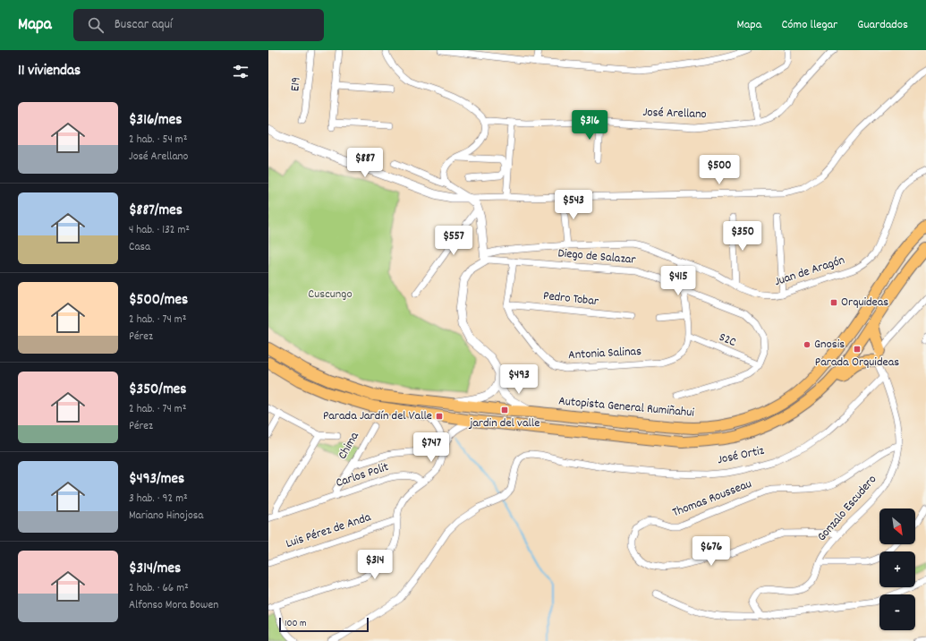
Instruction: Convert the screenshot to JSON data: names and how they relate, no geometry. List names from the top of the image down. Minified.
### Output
{"streets":{"highway":["Autopista General Rumiñahui"],"street":["E19","José Arellano","Diego de Salazar","Juan de Aragón","Pedro Tobar","S2C","Antonia Salinas","Chima","José Ortiz","Carlos Polit","Thomas Rousseau","Gonzalo Escudero","Luis Pérez de Anda"]},"crossings":[["Diego de Salazar","Juan de Aragón"],["Diego de Salazar","S2C"],["Diego de Salazar","Antonia Salinas"],["Juan de Aragón","Antonia Salinas"],["Pedro Tobar","Antonia Salinas"],["S2C","Antonia Salinas"],["Chima","Carlos Polit"],["José Ortiz","Gonzalo Escudero"],["Thomas Rousseau","Gonzalo Escudero"]],"parks":["Cuscungo"],"places":{"transit":["Orquideas","Parada Orquideas","jardin del valle","Parada Jardín del Valle"],"other":["Gnosis"]},"scale_bar":"100 m","north":"bottom right","page":{"header":"Mapa","search":"Buscar aquí","nav":["Mapa","Cómo llegar","Guardados"],"heading":"11 viviendas","list":[{"name":"$316/mes","note":"2 hab. · 54 m² · José Arellano"},{"name":"$887/mes","note":"4 hab. · 132 m² · Casa"},{"name":"$500/mes","note":"2 hab. · 74 m² · Pérez"},{"name":"$350/mes","note":"2 hab. · 74 m² · Pérez"},{"name":"$493/mes","note":"3 hab. · 92 m² · Mariano Hinojosa"},{"name":"$314/mes","note":"2 hab. · 66 m² · Alfonso Mora Bowen"}],"price":["$316","$887","$500","$543","$350","$557","$415","$493","$747","$676","$314"],"map_buttons":["+","−"],"scale":"100 m"}}
